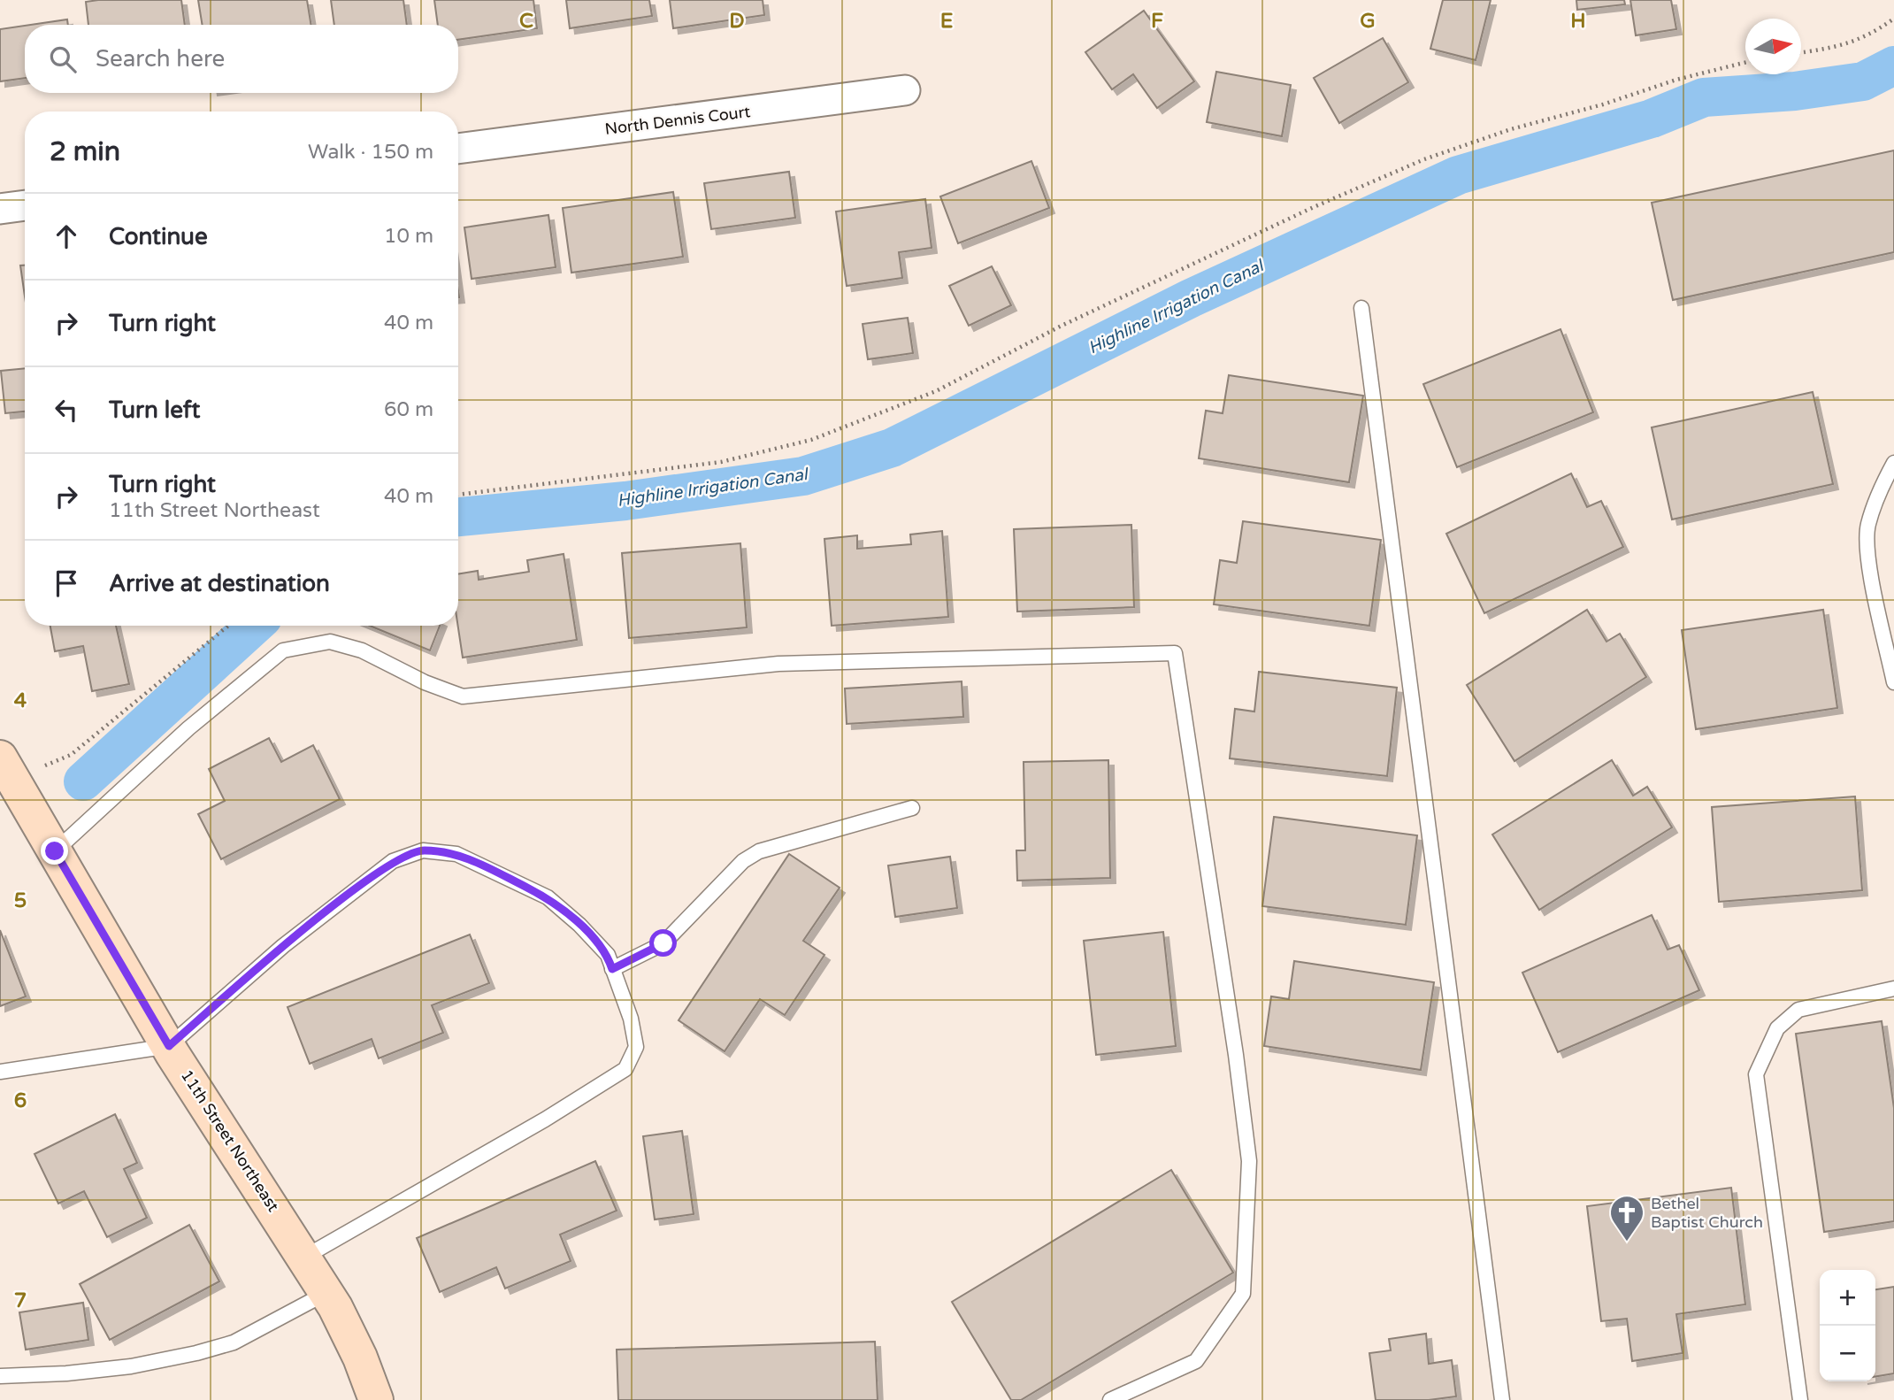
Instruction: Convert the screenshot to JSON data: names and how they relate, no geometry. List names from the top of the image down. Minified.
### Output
{"streets":{"street":["North Dennis Court","11th Street Northeast"]},"water":["Highline Irrigation Canal"],"places":{"church":["Bethel Baptist Church"]},"north":"right","page":{"search":"Search here","heading":["2 min","Walk · 150 m"],"list":[["Continue","10 m"],["Turn right","40 m"],["Turn left","60 m"],["Turn right","11th Street Northeast","40 m"],"Arrive at destination"],"map_buttons":["+","−"]},"grid":{"columns":["C","D","E","F","G","H"],"rows":["4","5","6","7"]}}
